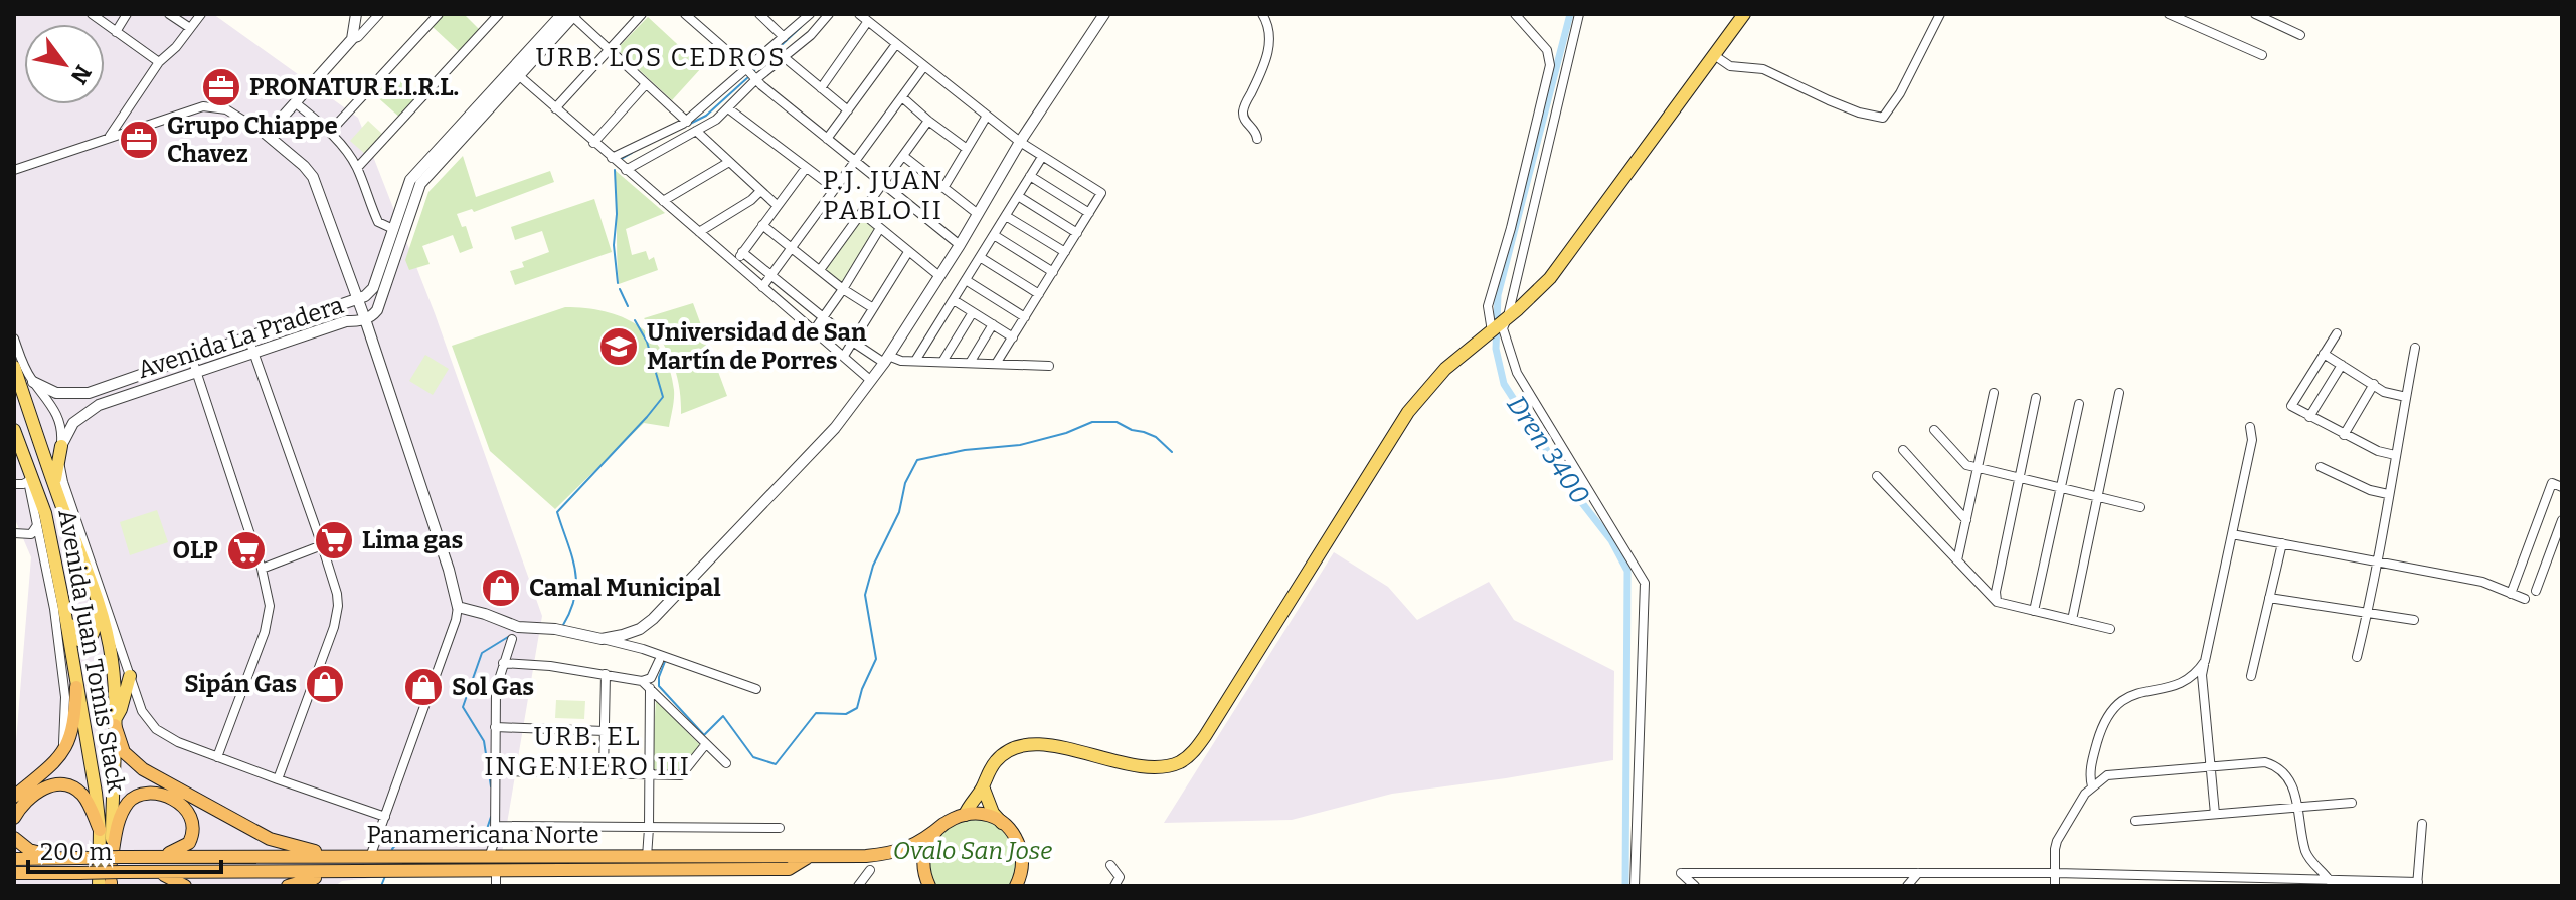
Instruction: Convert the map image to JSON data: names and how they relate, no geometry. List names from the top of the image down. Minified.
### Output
{"streets":{"highway":["Panamericana Norte"],"main road":["Avenida Juan Tomis Stack"],"street":["Avenida La Pradera"]},"crossings":[["Avenida La Pradera","Avenida Juan Tomis Stack"],["Avenida Juan Tomis Stack","Panamericana Norte"]],"districts":["URB. LOS CEDROS","P.J. JUAN PABLO II","URB. EL INGENIERO III"],"water":["Dren 3400"],"parks":["Ovalo San Jose"],"places":{"office":["PRONATUR E.I.R.L.","Grupo Chiappe Chavez"],"school or university":["Universidad de San Martín de Porres"],"supermarket":["Lima gas","OLP"],"shop":["Camal Municipal","Sipán Gas","Sol Gas"]},"scale_bar":"200 m","north":"bottom right"}
